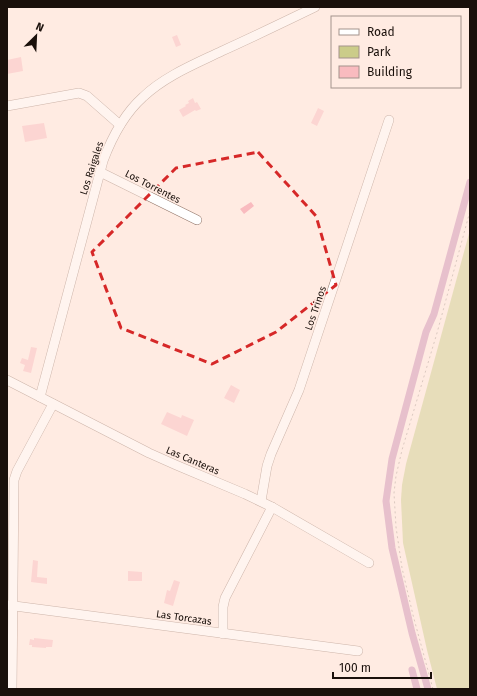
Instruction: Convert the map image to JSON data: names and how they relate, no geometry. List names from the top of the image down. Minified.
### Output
{"streets":{"street":["Los Raigales","Los Torrentes","Los Trinos","Las Canteras","Las Torcazas"]},"crossings":[["Los Raigales","Los Torrentes"],["Los Raigales","Las Canteras"],["Los Trinos","Las Canteras"]],"legend":["Road","Park","Building"],"scale_bar":"100 m","north":"top right"}
